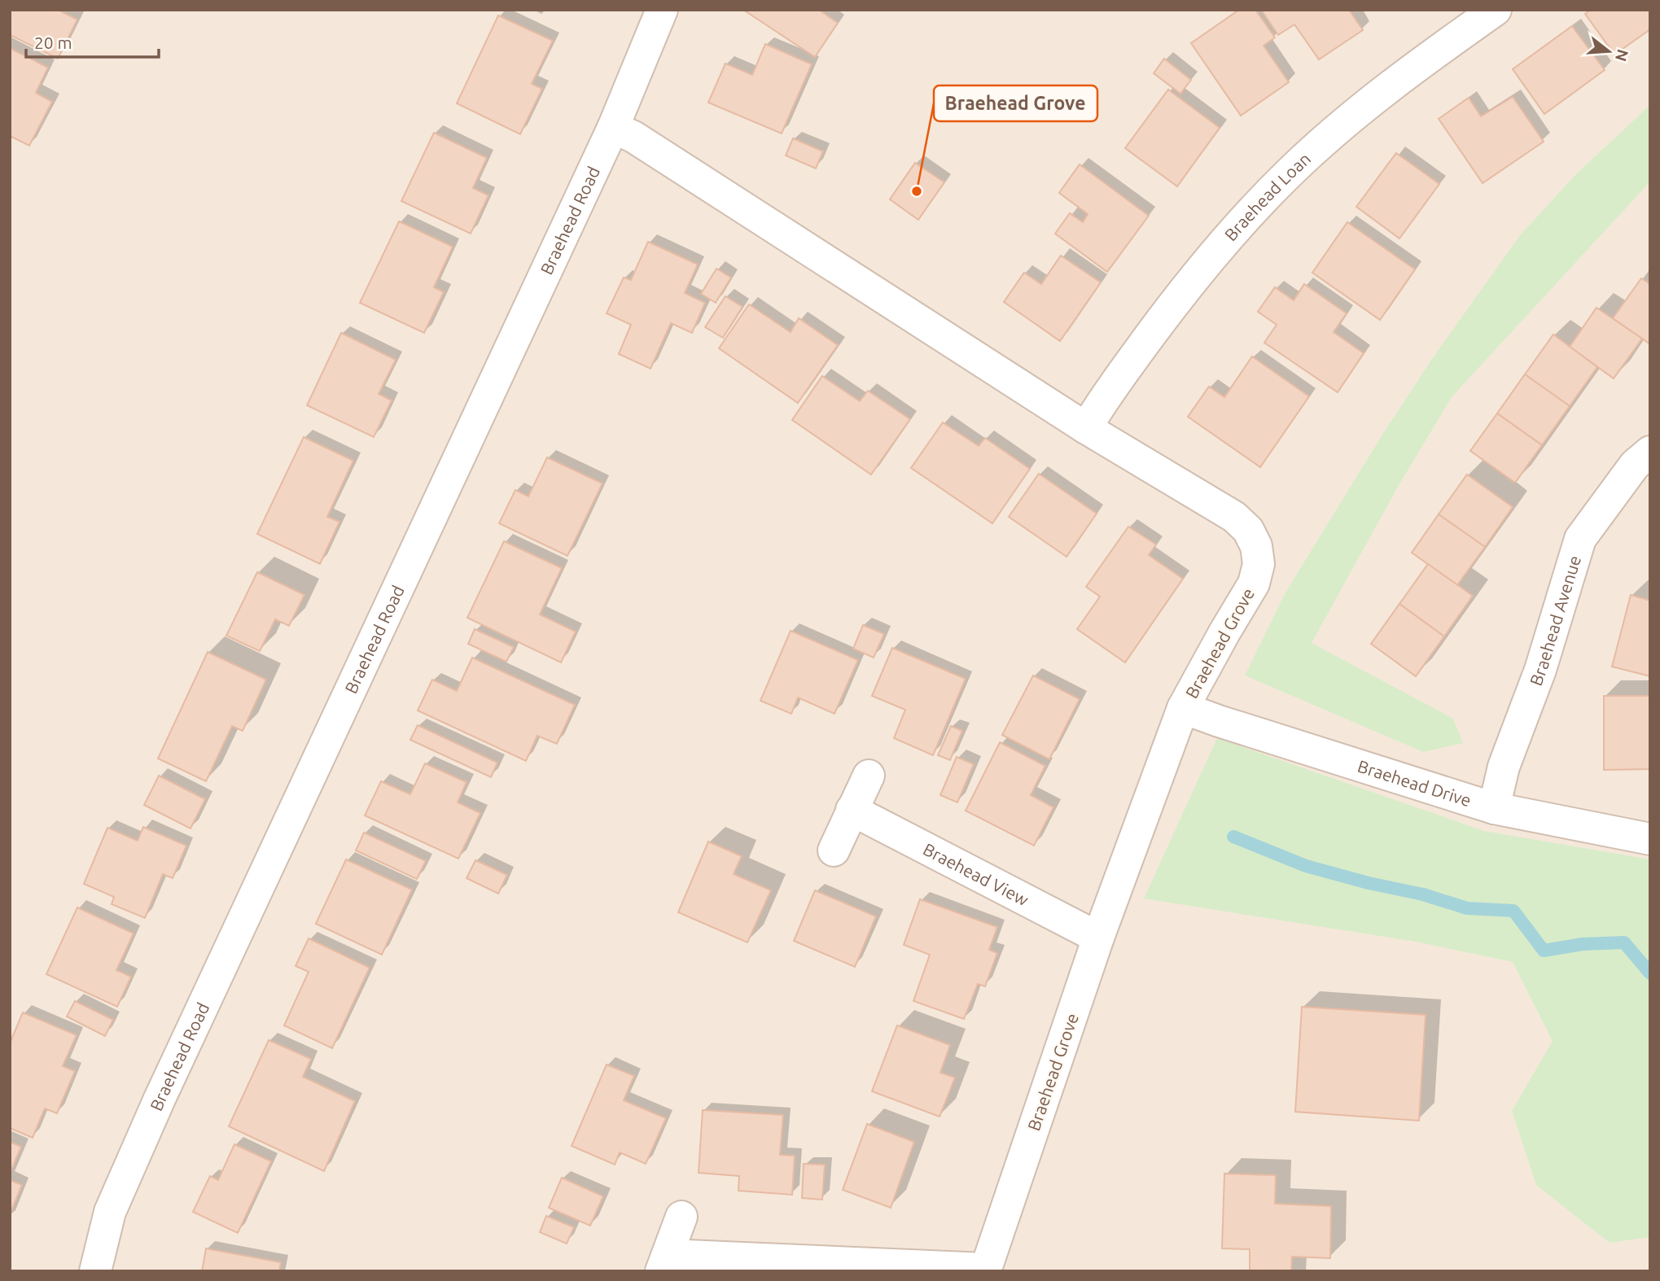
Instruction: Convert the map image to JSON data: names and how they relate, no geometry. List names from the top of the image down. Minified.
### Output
{"streets":{"street":["Braehead Loan","Braehead Road","Braehead Avenue","Braehead Grove","Braehead Drive","Braehead View"]},"crossings":[["Braehead Loan","Braehead Grove"],["Braehead Road","Braehead Grove"],["Braehead Avenue","Braehead Drive"],["Braehead Grove","Braehead Drive"],["Braehead Grove","Braehead View"]],"places":["Braehead Grove"],"scale_bar":"20 m","north":"right"}
